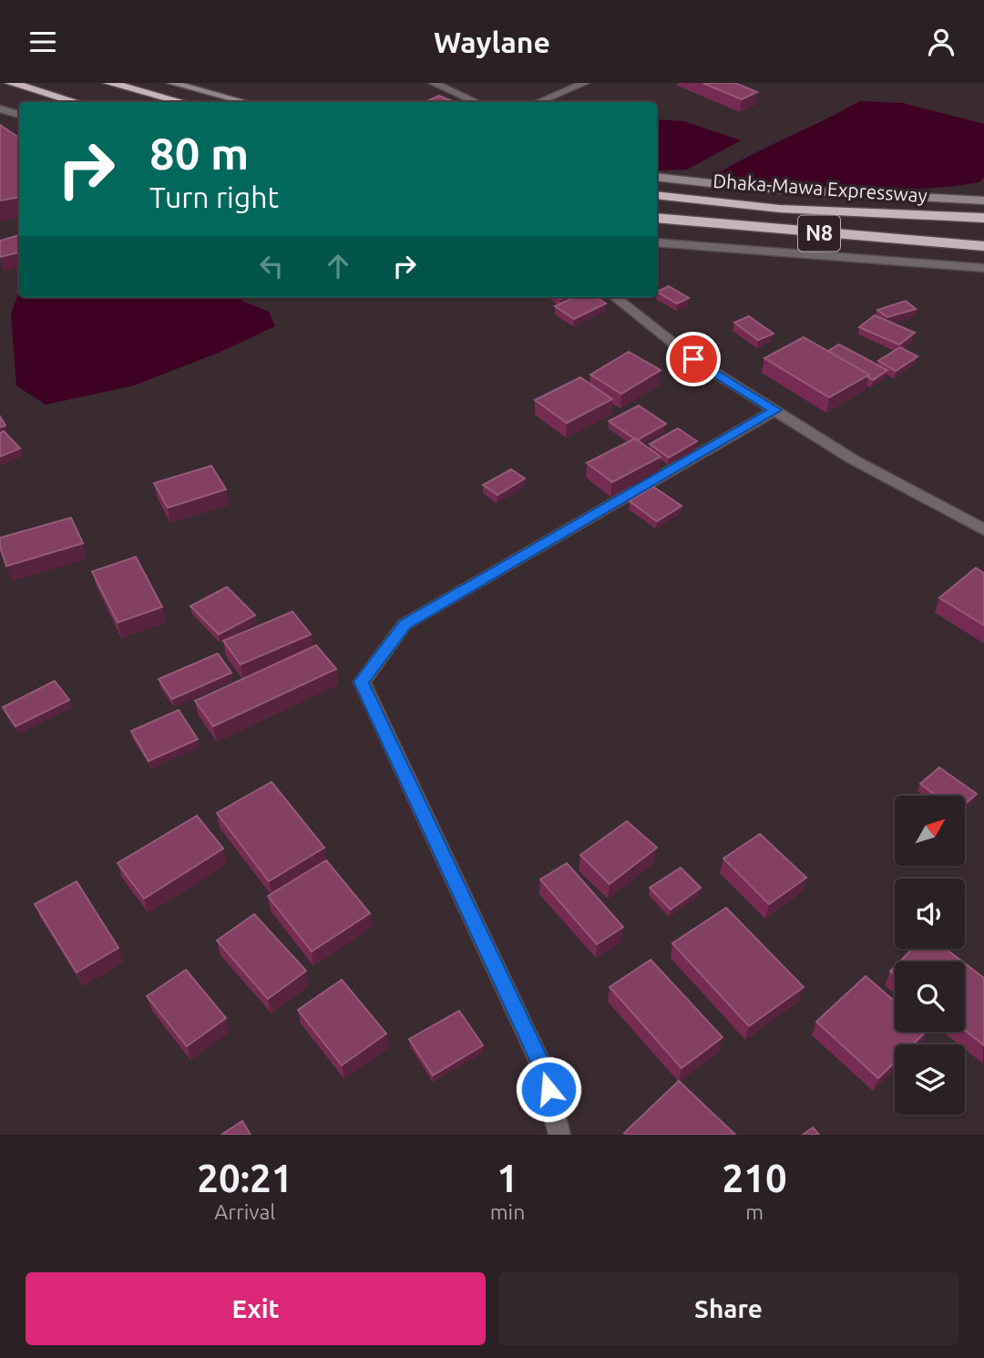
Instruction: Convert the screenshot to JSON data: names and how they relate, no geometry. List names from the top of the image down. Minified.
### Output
{"streets":{"highway":["Dhaka-Mawa Expressway","N8"]},"north":"top right","page":{"header":"Waylane","turn":["80 m","Turn right"],"eta":["20:21","Arrival","1","min","210","m"],"buttons":["Exit","Share"]}}
